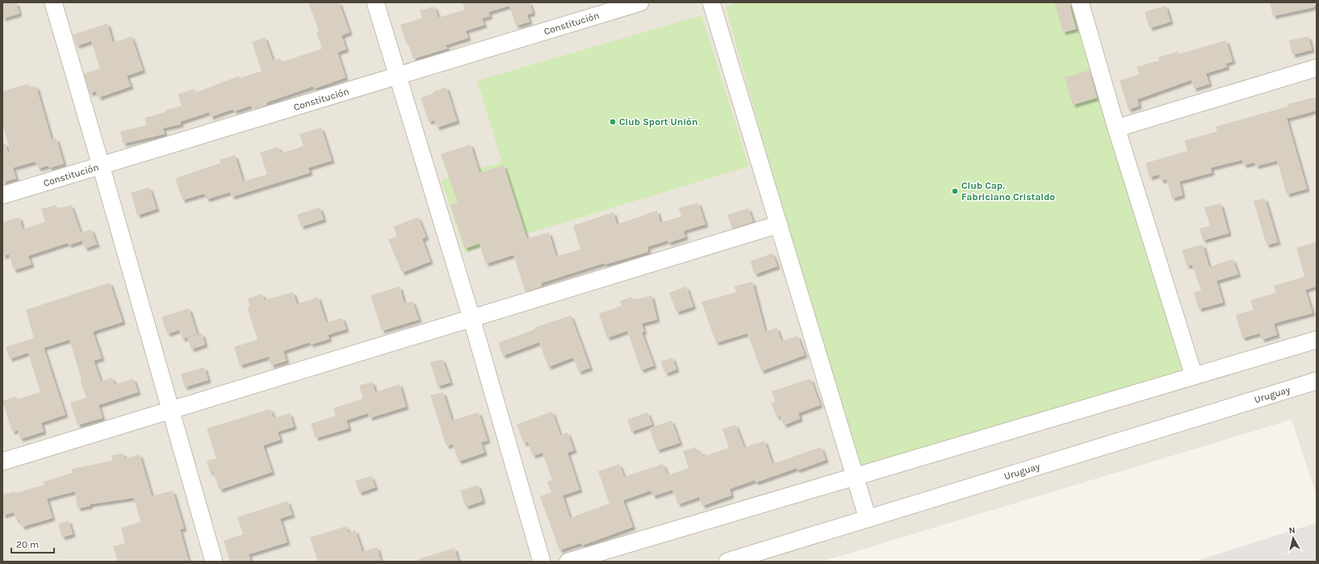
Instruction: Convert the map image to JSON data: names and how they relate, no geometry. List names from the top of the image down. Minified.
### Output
{"streets":{"street":["Constitución","Uruguay"]},"places":["Club Sport Unión","Club Cap. Fabriciano Cristaldo"],"scale_bar":"20 m","north":"top"}
